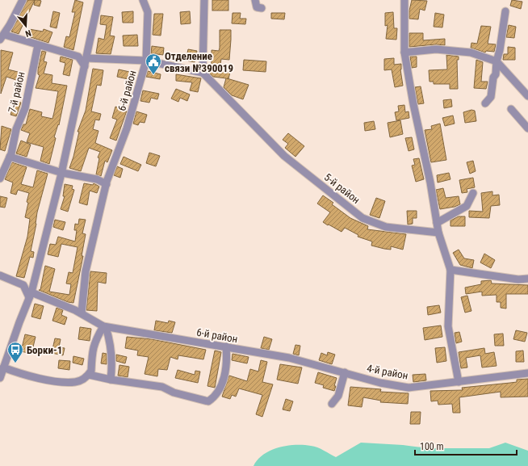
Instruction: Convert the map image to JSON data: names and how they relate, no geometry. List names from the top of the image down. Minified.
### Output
{"streets":{"street":["6-й район","7-й район","5-й район","4-й район"]},"crossings":[["6-й район","4-й район"]],"places":{"public building":["Отделение связи №390019"],"bus stop":["Борки-1"]},"scale_bar":"100 m","north":"bottom"}
